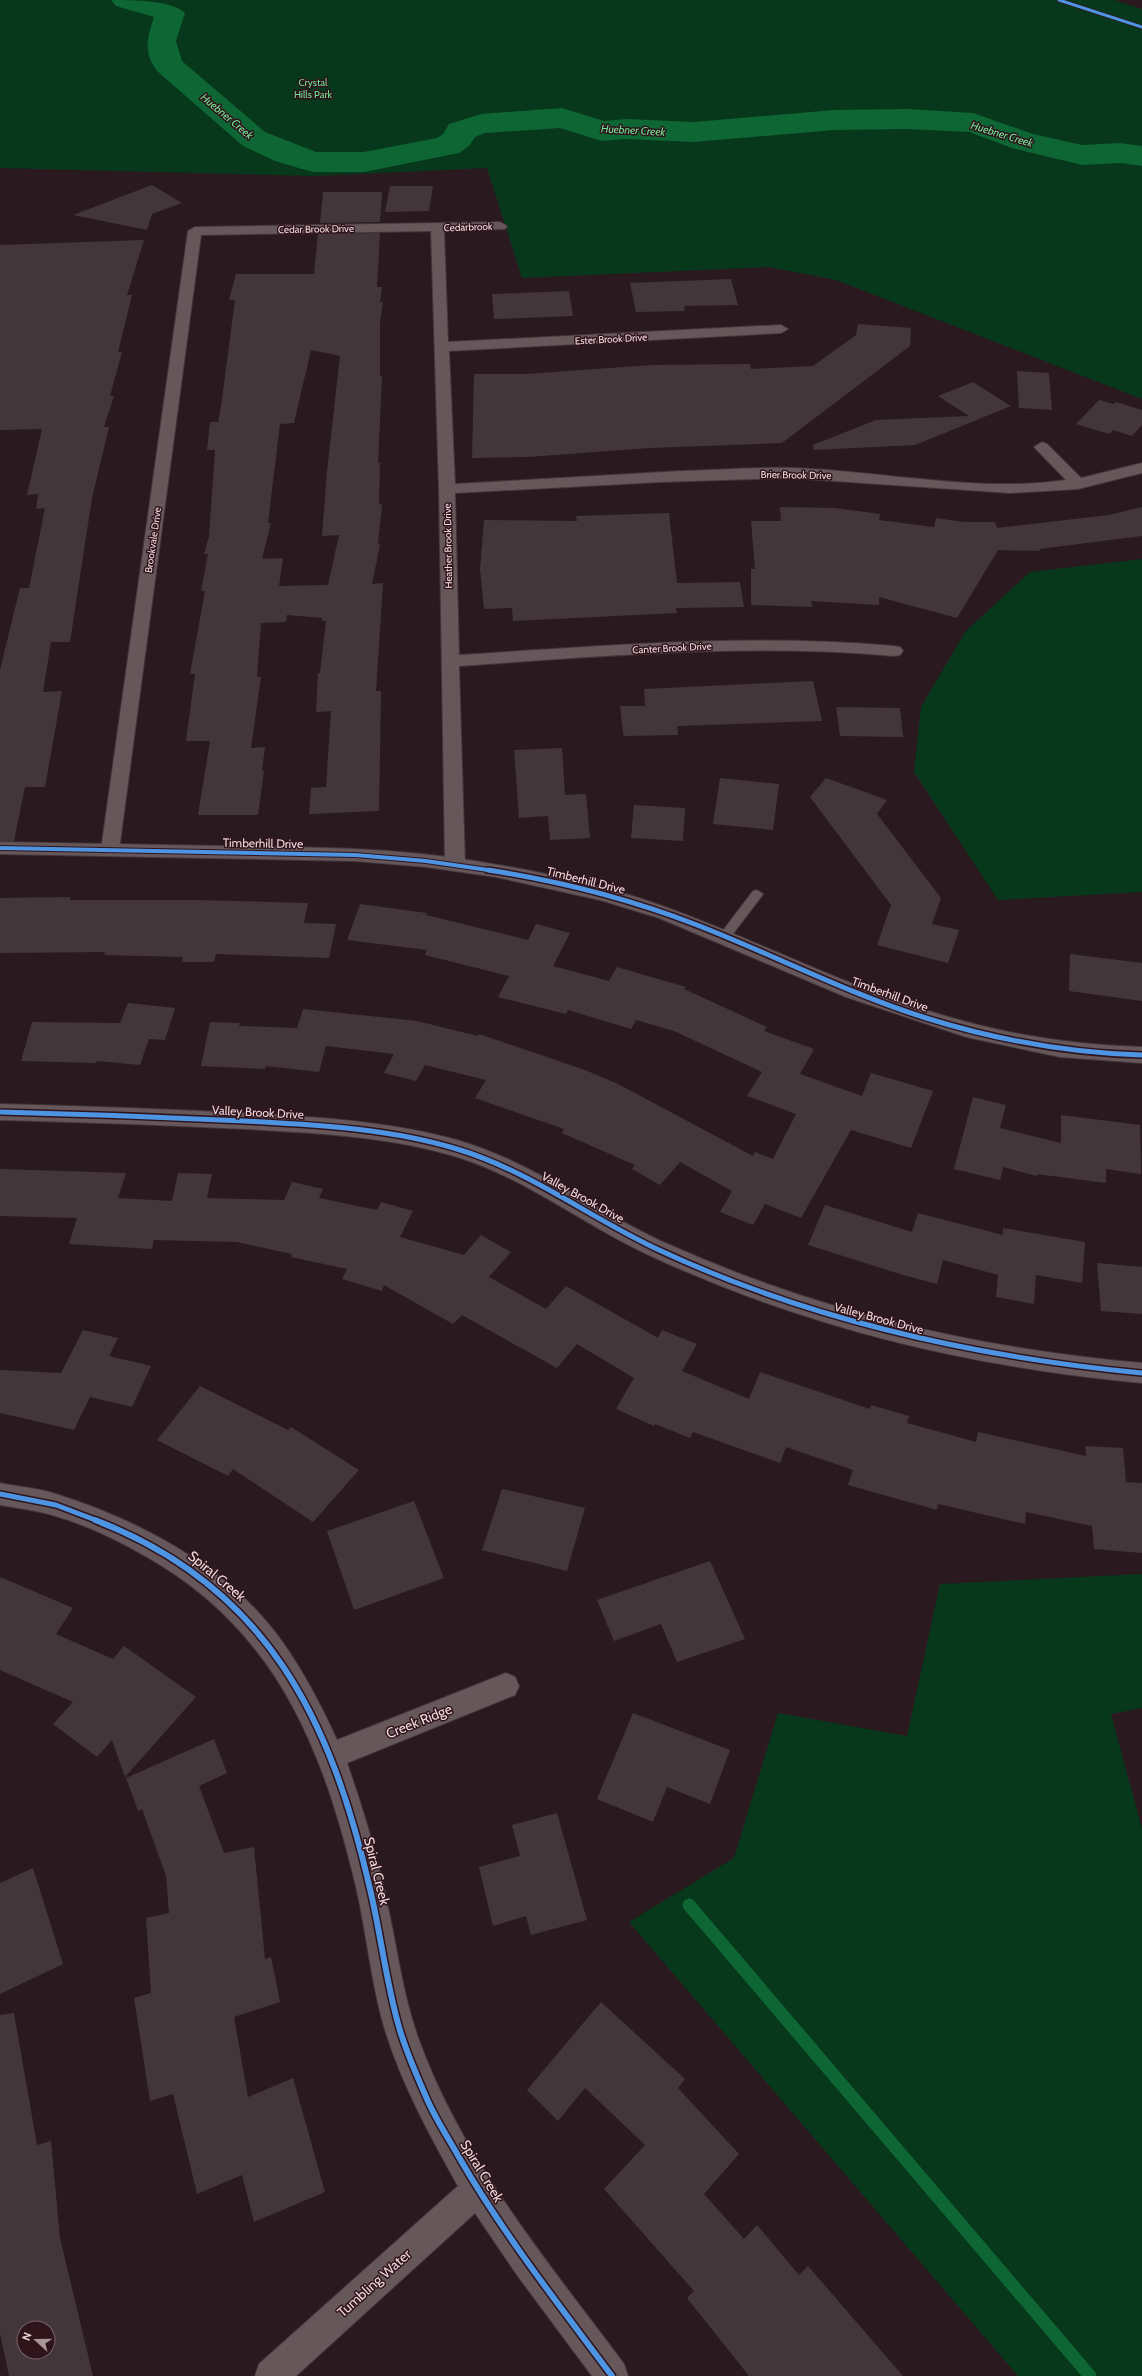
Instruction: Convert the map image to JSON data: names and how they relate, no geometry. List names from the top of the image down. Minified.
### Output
{"streets":{"street":["Cedarbrook","Cedar Brook Drive","Ester Brook Drive","Brier Brook Drive","Brookvale Drive","Heather Brook Drive","Canter Brook Drive","Timberhill Drive","Valley Brook Drive","Spiral Creek","Creek Ridge","Tumbling Water"]},"crossings":[["Cedarbrook","Cedar Brook Drive"],["Cedarbrook","Heather Brook Drive"],["Cedar Brook Drive","Brookvale Drive"],["Cedar Brook Drive","Heather Brook Drive"],["Ester Brook Drive","Heather Brook Drive"],["Brier Brook Drive","Heather Brook Drive"],["Brookvale Drive","Timberhill Drive"],["Heather Brook Drive","Canter Brook Drive"],["Heather Brook Drive","Timberhill Drive"],["Spiral Creek","Creek Ridge"],["Spiral Creek","Tumbling Water"]],"water":["Huebner Creek"],"parks":["Crystal Hills Park"],"north":"left"}
